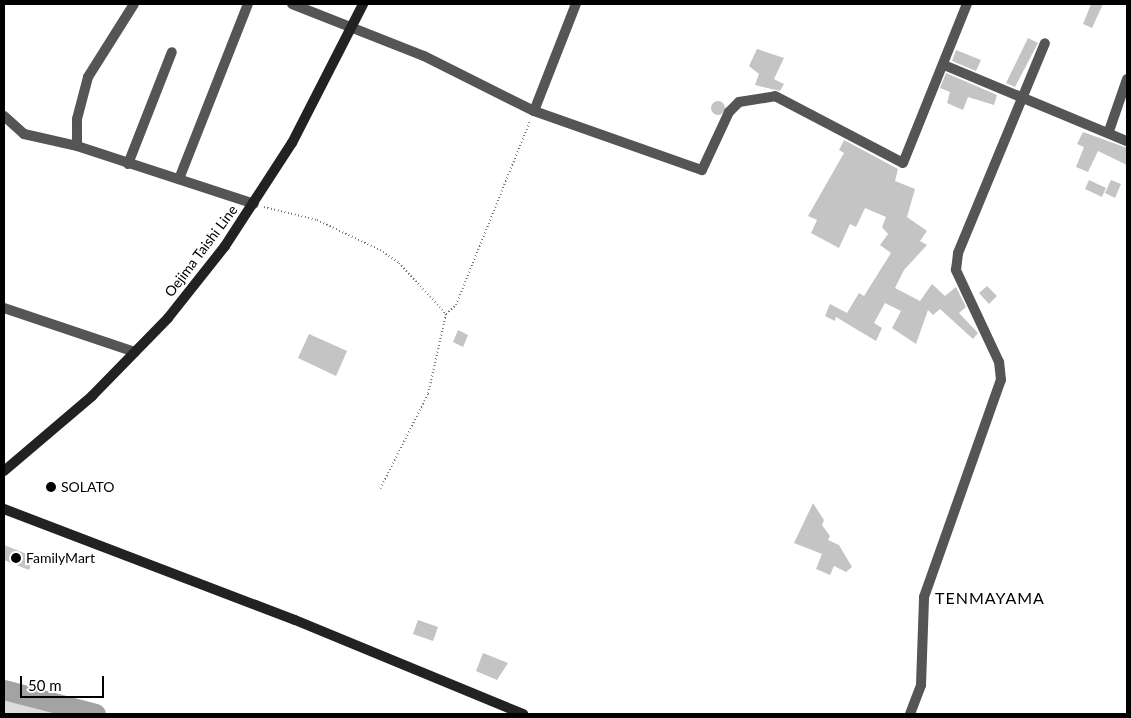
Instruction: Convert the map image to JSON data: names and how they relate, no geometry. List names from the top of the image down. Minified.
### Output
{"streets":{"main road":["Oejima Taishi Line"]},"districts":["TENMAYAMA"],"places":["SOLATO","FamilyMart"],"scale_bar":"50 m"}
